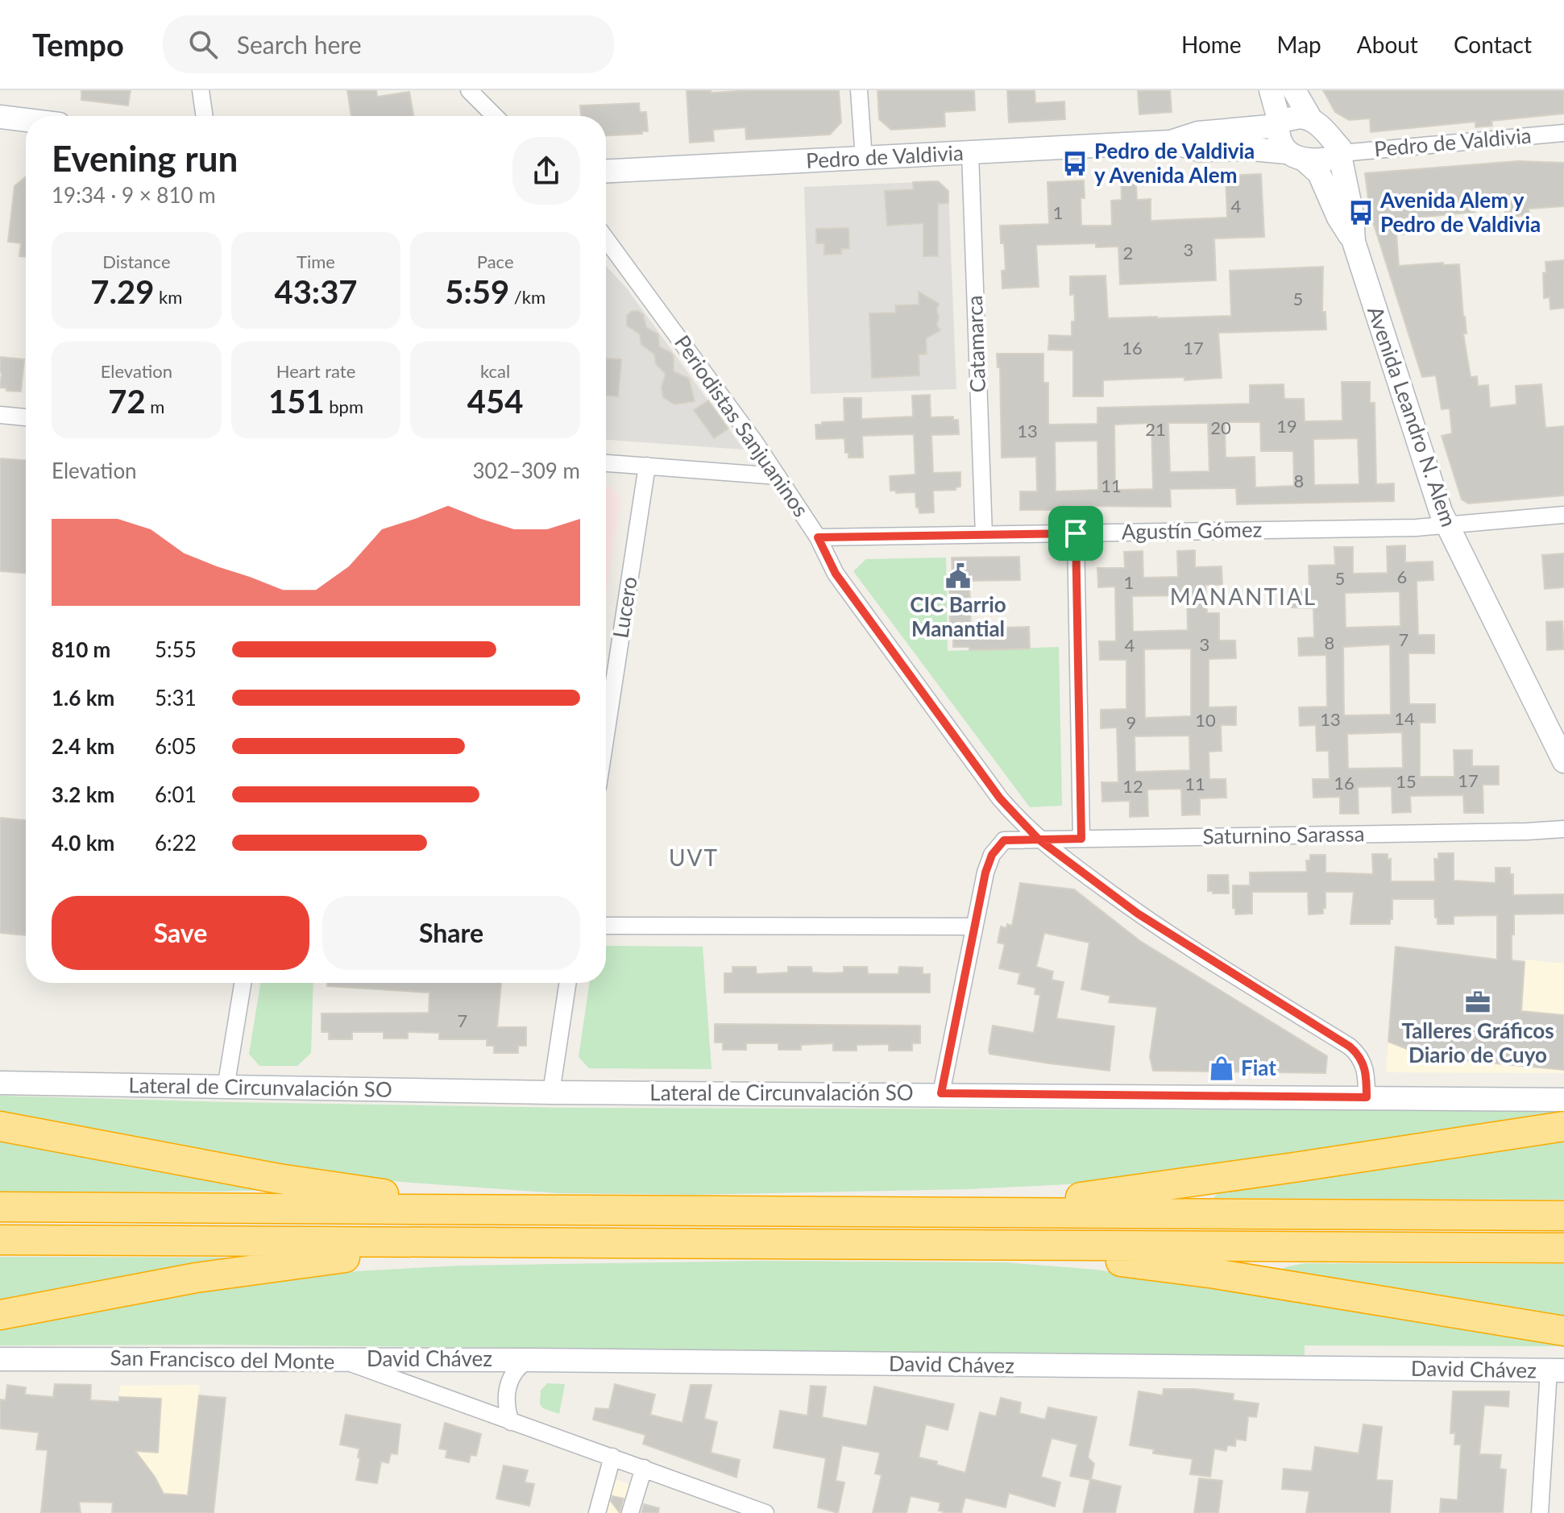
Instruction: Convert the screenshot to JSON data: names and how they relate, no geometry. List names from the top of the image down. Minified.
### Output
{"streets":{"street":["Pedro de Valdivia","Catamarca","Avenida Leandro N. Alem","Periodistas Sanjuaninos","Agustín Gómez","Lucero","Saturnino Sarassa","Lateral de Circunvalación SO","David Chávez","San Francisco del Monte"]},"crossings":[["Pedro de Valdivia","Catamarca"],["Pedro de Valdivia","Avenida Leandro N. Alem"],["Catamarca","Agustín Gómez"],["Avenida Leandro N. Alem","Agustín Gómez"],["Periodistas Sanjuaninos","Agustín Gómez"],["Periodistas Sanjuaninos","Saturnino Sarassa"],["Periodistas Sanjuaninos","Lateral de Circunvalación SO"],["David Chávez","San Francisco del Monte"]],"districts":["MANANTIAL","UVT"],"places":{"bus stop":["Pedro de Valdivia y Avenida Alem","Avenida Alem y Pedro de Valdivia"],"public building":["CIC Barrio Manantial"],"office":["Talleres Gráficos Diario de Cuyo"],"shop":["Fiat"]},"house_numbers":["4","1","3","2","5","16","17","19","20","21","13","8","11","6","5","1","7","8","3","4","14","13","10","9","17","15","16","11","12","7"],"page":{"header":"Tempo","search":"Search here","nav":["Home","Map","About","Contact"],"heading":["Evening run","19:34 · 9 × 810 m"],"stats":[["Distance","7.29 km"],["Time","43:37"],["Pace","5:59 /km"],["Elevation","72 m"],["Heart rate","151 bpm"],["kcal","454"]],"chart":["Elevation","302–309 m"],"list":[{"name":"810 m","note":"5:55"},{"name":"1.6 km","note":"5:31"},{"name":"2.4 km","note":"6:05"},{"name":"3.2 km","note":"6:01"},{"name":"4.0 km","note":"6:22"}],"buttons":["Save","Share"]}}
